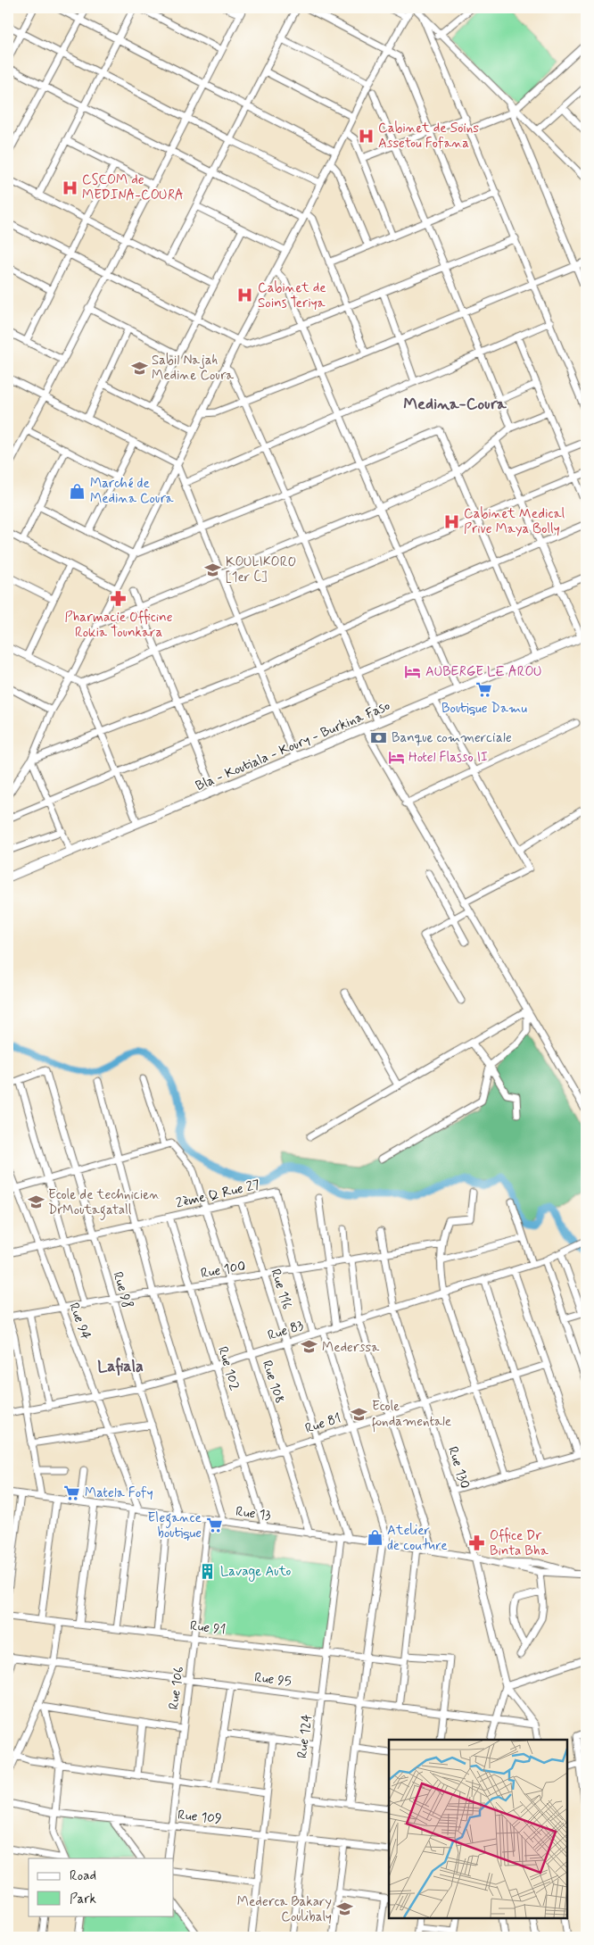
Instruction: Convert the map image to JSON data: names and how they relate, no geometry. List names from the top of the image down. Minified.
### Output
{"streets":{"main road":["Bla - Koutiala - Koury - Burkina Faso"],"street":["2ème Q Rue 27","Rue 100","Rue 116","Rue 98","Rue 94","Rue 83","Rue 102","Rue 108","Rue 81","Rue 130","Rue 13","Rue 91","Rue 95","Rue 106","Rue 124","Rue 109"]},"crossings":[["2ème Q Rue 27","Rue 100"],["2ème Q Rue 27","Rue 116"],["2ème Q Rue 27","Rue 98"],["2ème Q Rue 27","Rue 94"],["2ème Q Rue 27","Rue 102"],["2ème Q Rue 27","Rue 108"],["Rue 100","Rue 116"],["Rue 100","Rue 98"],["Rue 100","Rue 94"],["Rue 100","Rue 102"],["Rue 100","Rue 108"],["Rue 100","Rue 130"],["Rue 116","Rue 83"],["Rue 116","Rue 81"],["Rue 116","Rue 13"],["Rue 98","Rue 83"],["Rue 98","Rue 13"],["Rue 94","Rue 83"],["Rue 94","Rue 13"],["Rue 83","Rue 102"],["Rue 83","Rue 108"],["Rue 83","Rue 130"],["Rue 102","Rue 81"],["Rue 102","Rue 13"],["Rue 108","Rue 81"],["Rue 108","Rue 13"],["Rue 81","Rue 130"],["Rue 130","Rue 13"],["Rue 13","Rue 106"],["Rue 13","Rue 124"],["Rue 91","Rue 95"],["Rue 91","Rue 106"],["Rue 91","Rue 124"],["Rue 95","Rue 106"],["Rue 95","Rue 124"],["Rue 106","Rue 109"],["Rue 124","Rue 109"]],"districts":["Medina-Coura","Lafiala"],"places":{"hospital":["Cabinet de Soins Assetou Fofana","CSCOM de MEDINA-COURA","Cabinet de Soins Teriya","Cabinet Medical Prive Maya Bolly"],"school or university":["Sabil Najah Medine Coura","KOULIKORO [1er C]","Ecole de technicien DrMoutagatall","Mederssa","Ecole fondamentale","Mederca Bakary Coulibaly"],"shop":["Marché de Medina Coura","Atelier de couture"],"pharmacy":["Pharmacie Officine Rokia Tounkara","Office Dr Binta Bha"],"hotel":["AUBERGE LE AROU","Hotel Flasso II"],"supermarket":["Boutique Damu","Matela Fofy","Elegance boutique"],"bank":["Banque commerciale"],"building":["Lavage Auto"]},"legend":["Road","Park"]}
